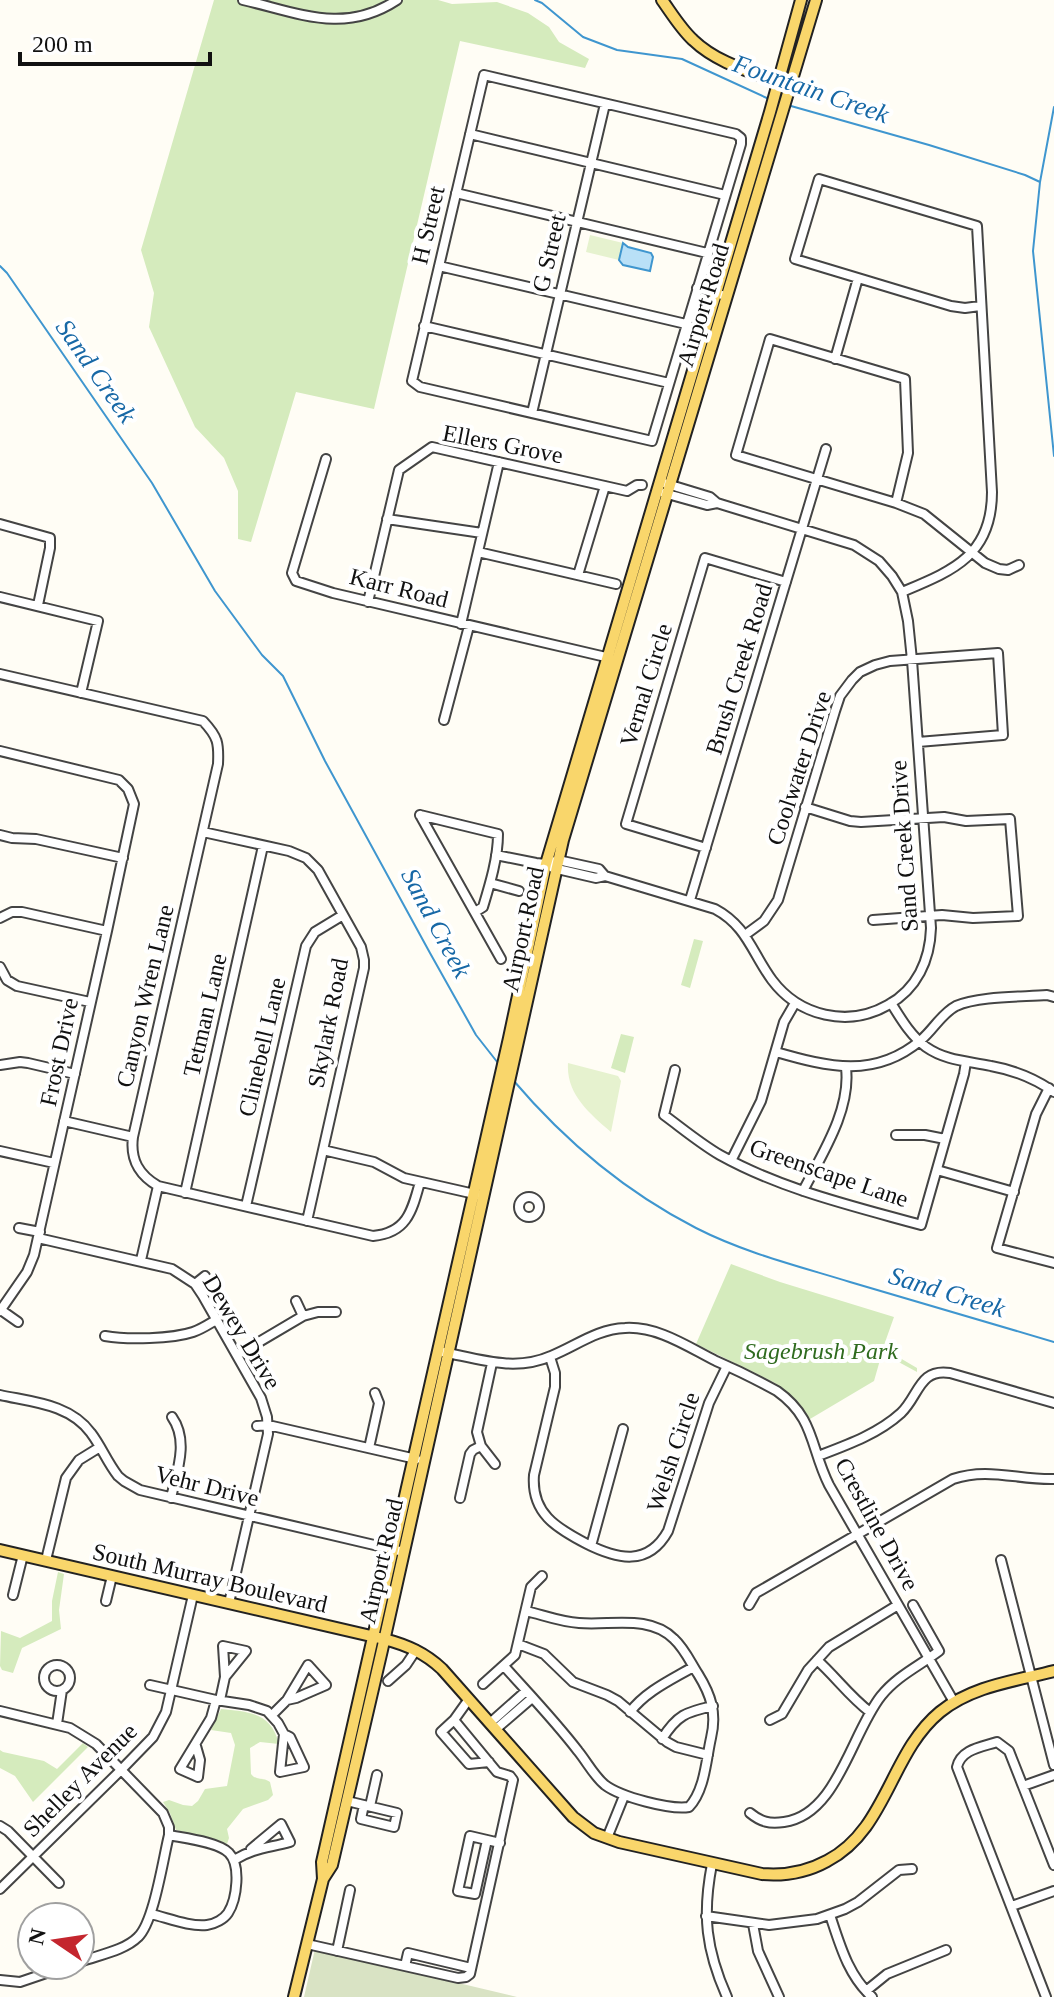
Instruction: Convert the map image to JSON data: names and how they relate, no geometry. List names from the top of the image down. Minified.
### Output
{"streets":{"main road":["Airport Road","South Murray Boulevard"],"street":["H Street","G Street","Ellers Grove","Karr Road","Brush Creek Road","Vernal Circle","Coolwater Drive","Sand Creek Drive","Canyon Wren Lane","Tetman Lane","Skylark Road","Clinebell Lane","Frost Drive","Greenscape Lane","Dewey Drive","Welsh Circle","Vehr Drive","Crestline Drive","Shelley Avenue"]},"crossings":[["H Street","G Street"],["Airport Road","Karr Road"],["Airport Road","Sand Creek Drive"],["Airport Road","Vehr Drive"],["Airport Road","Crestline Drive"],["Airport Road","South Murray Boulevard"],["Ellers Grove","Karr Road"],["Brush Creek Road","Vernal Circle"],["Brush Creek Road","Sand Creek Drive"],["Coolwater Drive","Sand Creek Drive"],["Canyon Wren Lane","Tetman Lane"],["Canyon Wren Lane","Skylark Road"],["Canyon Wren Lane","Clinebell Lane"],["Tetman Lane","Skylark Road"],["Skylark Road","Clinebell Lane"],["Frost Drive","Dewey Drive"],["Dewey Drive","Vehr Drive"],["Dewey Drive","South Murray Boulevard"],["Welsh Circle","Crestline Drive"],["Crestline Drive","South Murray Boulevard"],["South Murray Boulevard","Shelley Avenue"]],"water":["Fountain Creek","Sand Creek"],"parks":["Sagebrush Park"],"scale_bar":"200 m","north":"left"}
